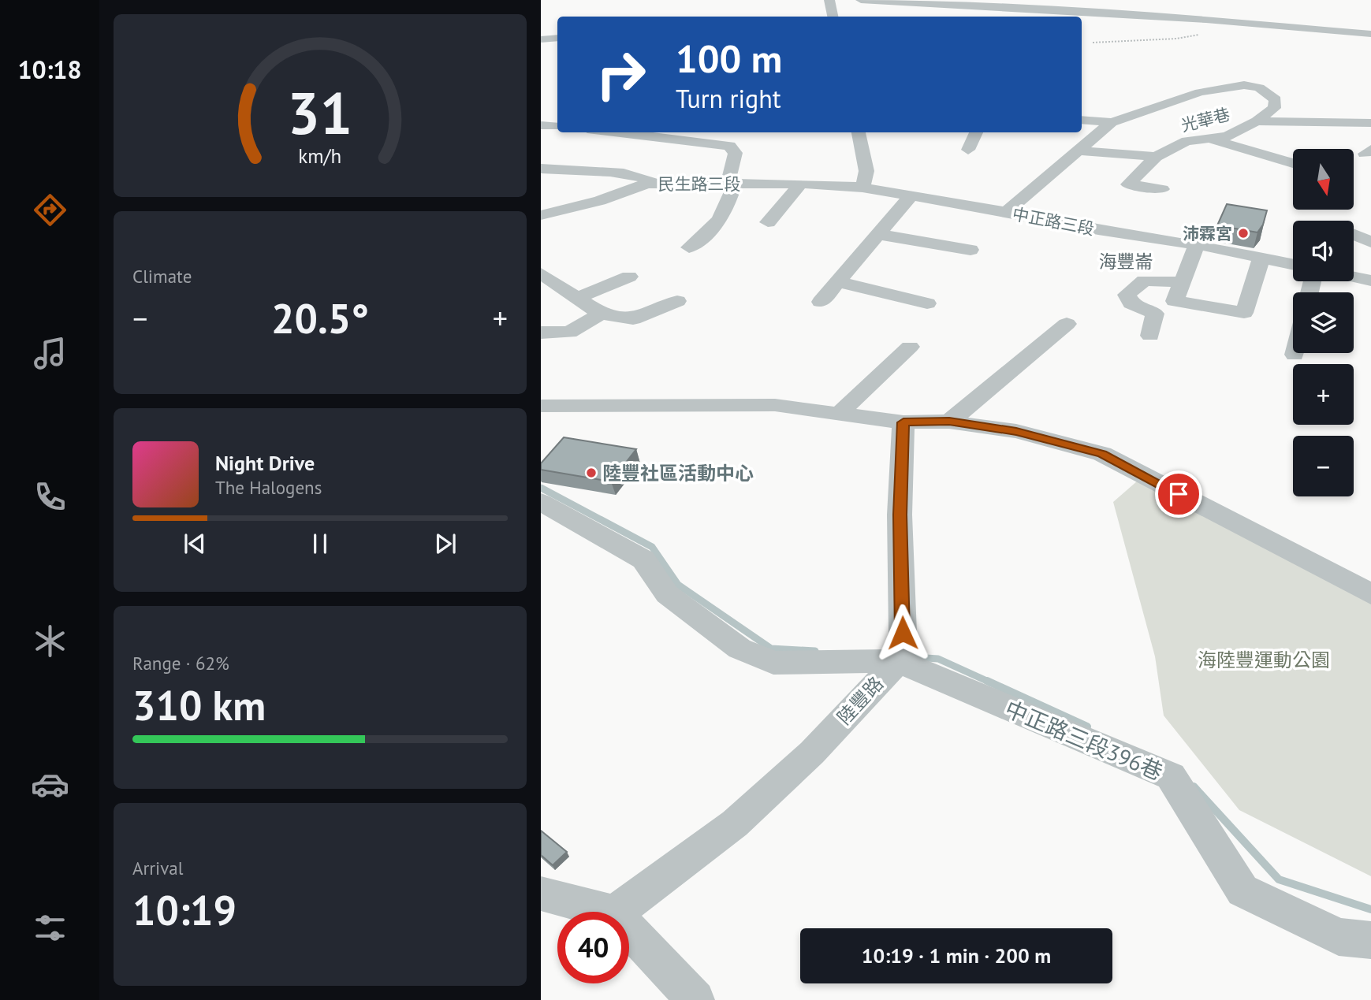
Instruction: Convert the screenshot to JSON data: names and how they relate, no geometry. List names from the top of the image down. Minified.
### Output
{"streets":{"street":["光華巷","民生路三段","中正路三段","陸豐路","中正路三段396巷"]},"crossings":[["民生路三段","中正路三段"],["陸豐路","中正路三段396巷"]],"districts":["海豐崙"],"parks":["海陸豐運動公園"],"places":["沛霖宮","陸豐社區活動中心"],"north":"bottom","page":{"tabs":"10:18","turn":["100 m","Turn right"],"map_buttons":["+","−"],"tile":["Climate",["Range · 62%","310 km"],["Arrival","10:19"]],"heat":["−","20.5°","+"],"song":["Night Drive","The Halogens"],"limit":"40","trip":"10:19 · 1 min · 200 m","gauge":["31","km/h"]}}
